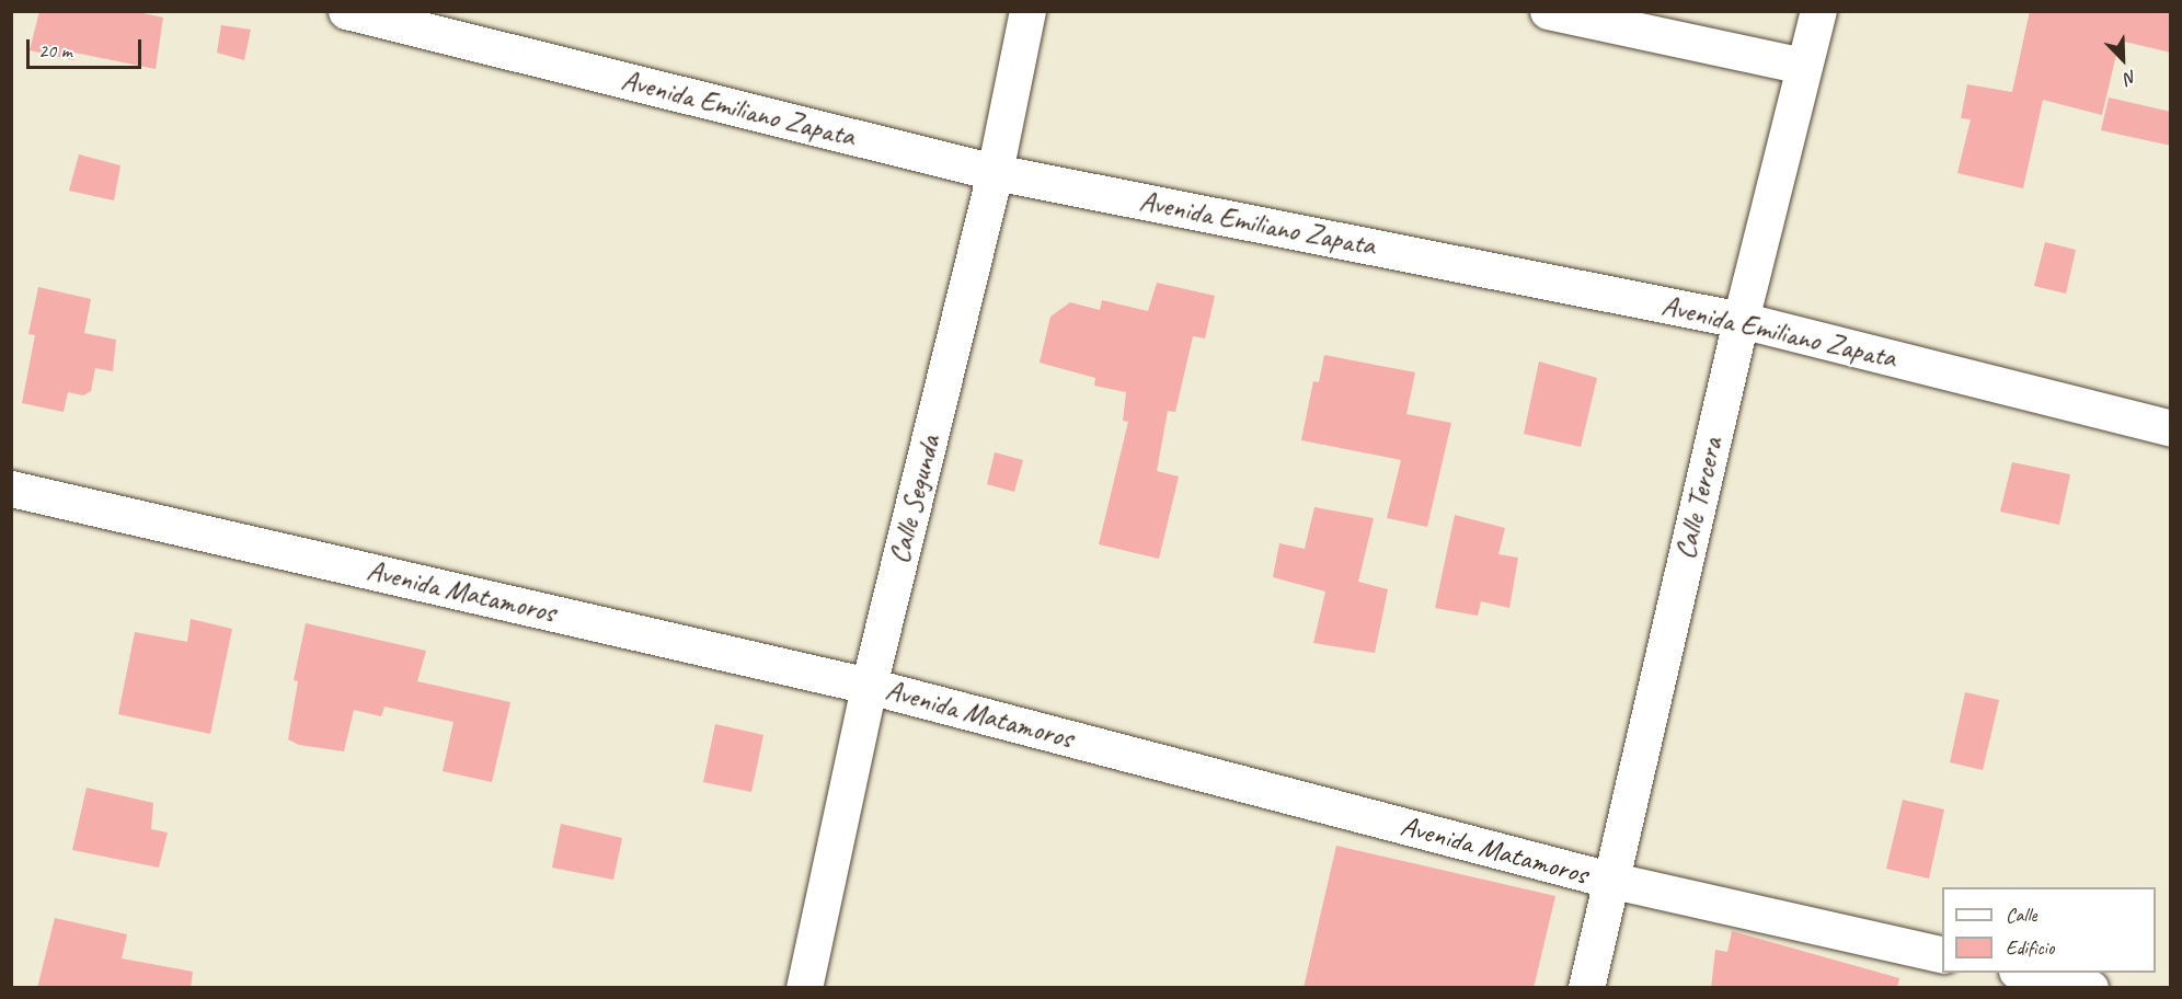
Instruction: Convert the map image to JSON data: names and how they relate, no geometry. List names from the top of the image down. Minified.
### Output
{"streets":{"street":["Avenida Emiliano Zapata","Calle Tercera","Calle Segunda","Avenida Matamoros"]},"crossings":[["Avenida Emiliano Zapata","Calle Tercera"],["Avenida Emiliano Zapata","Calle Segunda"],["Calle Tercera","Avenida Matamoros"],["Calle Segunda","Avenida Matamoros"]],"legend":["Calle","Edificio"],"scale_bar":"20 m","north":"bottom right"}
